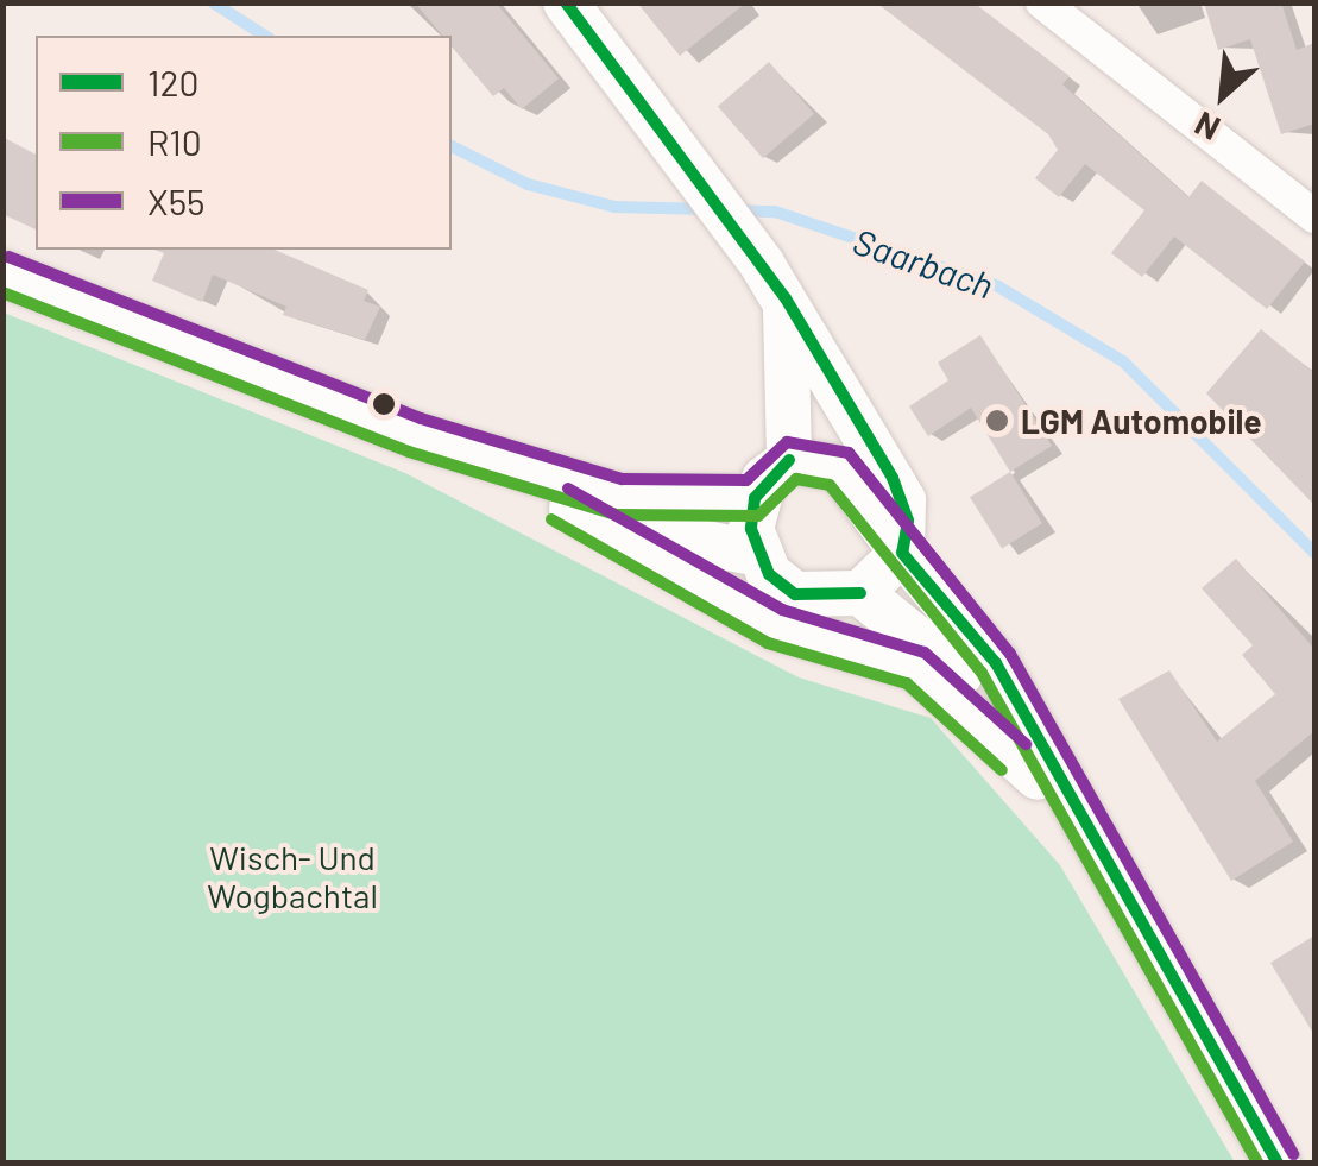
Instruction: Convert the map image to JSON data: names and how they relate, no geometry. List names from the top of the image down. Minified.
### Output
{"water":["Saarbach"],"parks":["Wisch- Und Wogbachtal"],"places":["LGM Automobile"],"lines":["transit line 120","transit line X55","transit line R10"],"legend":["120","R10","X55"],"north":"bottom left"}
